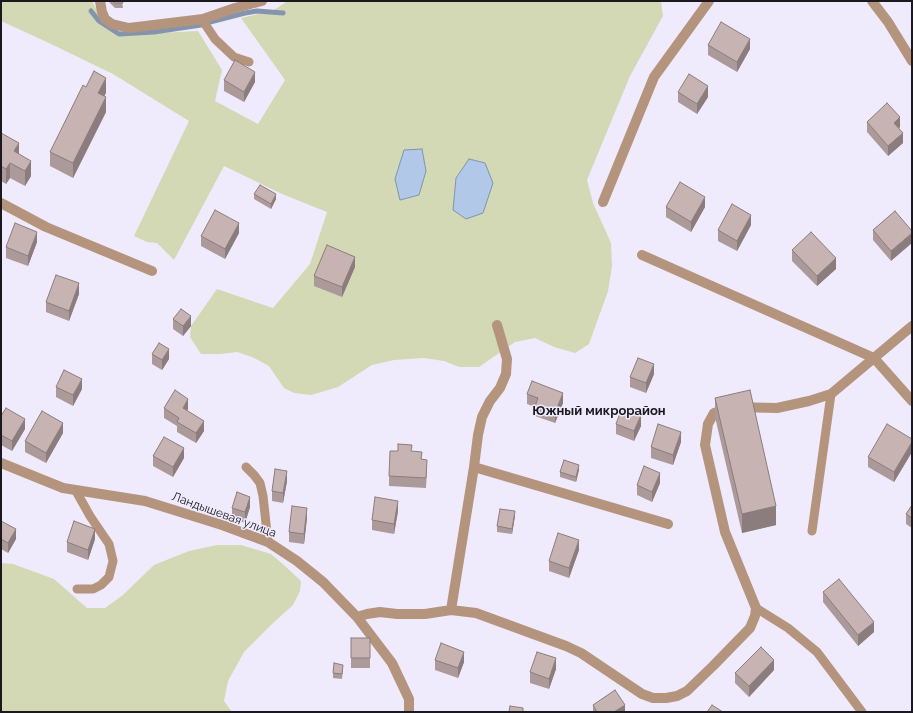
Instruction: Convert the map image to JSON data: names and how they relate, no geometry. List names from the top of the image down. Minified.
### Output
{"streets":{"street":["Ландышевая улица"]},"districts":["Южный микрорайон"]}
